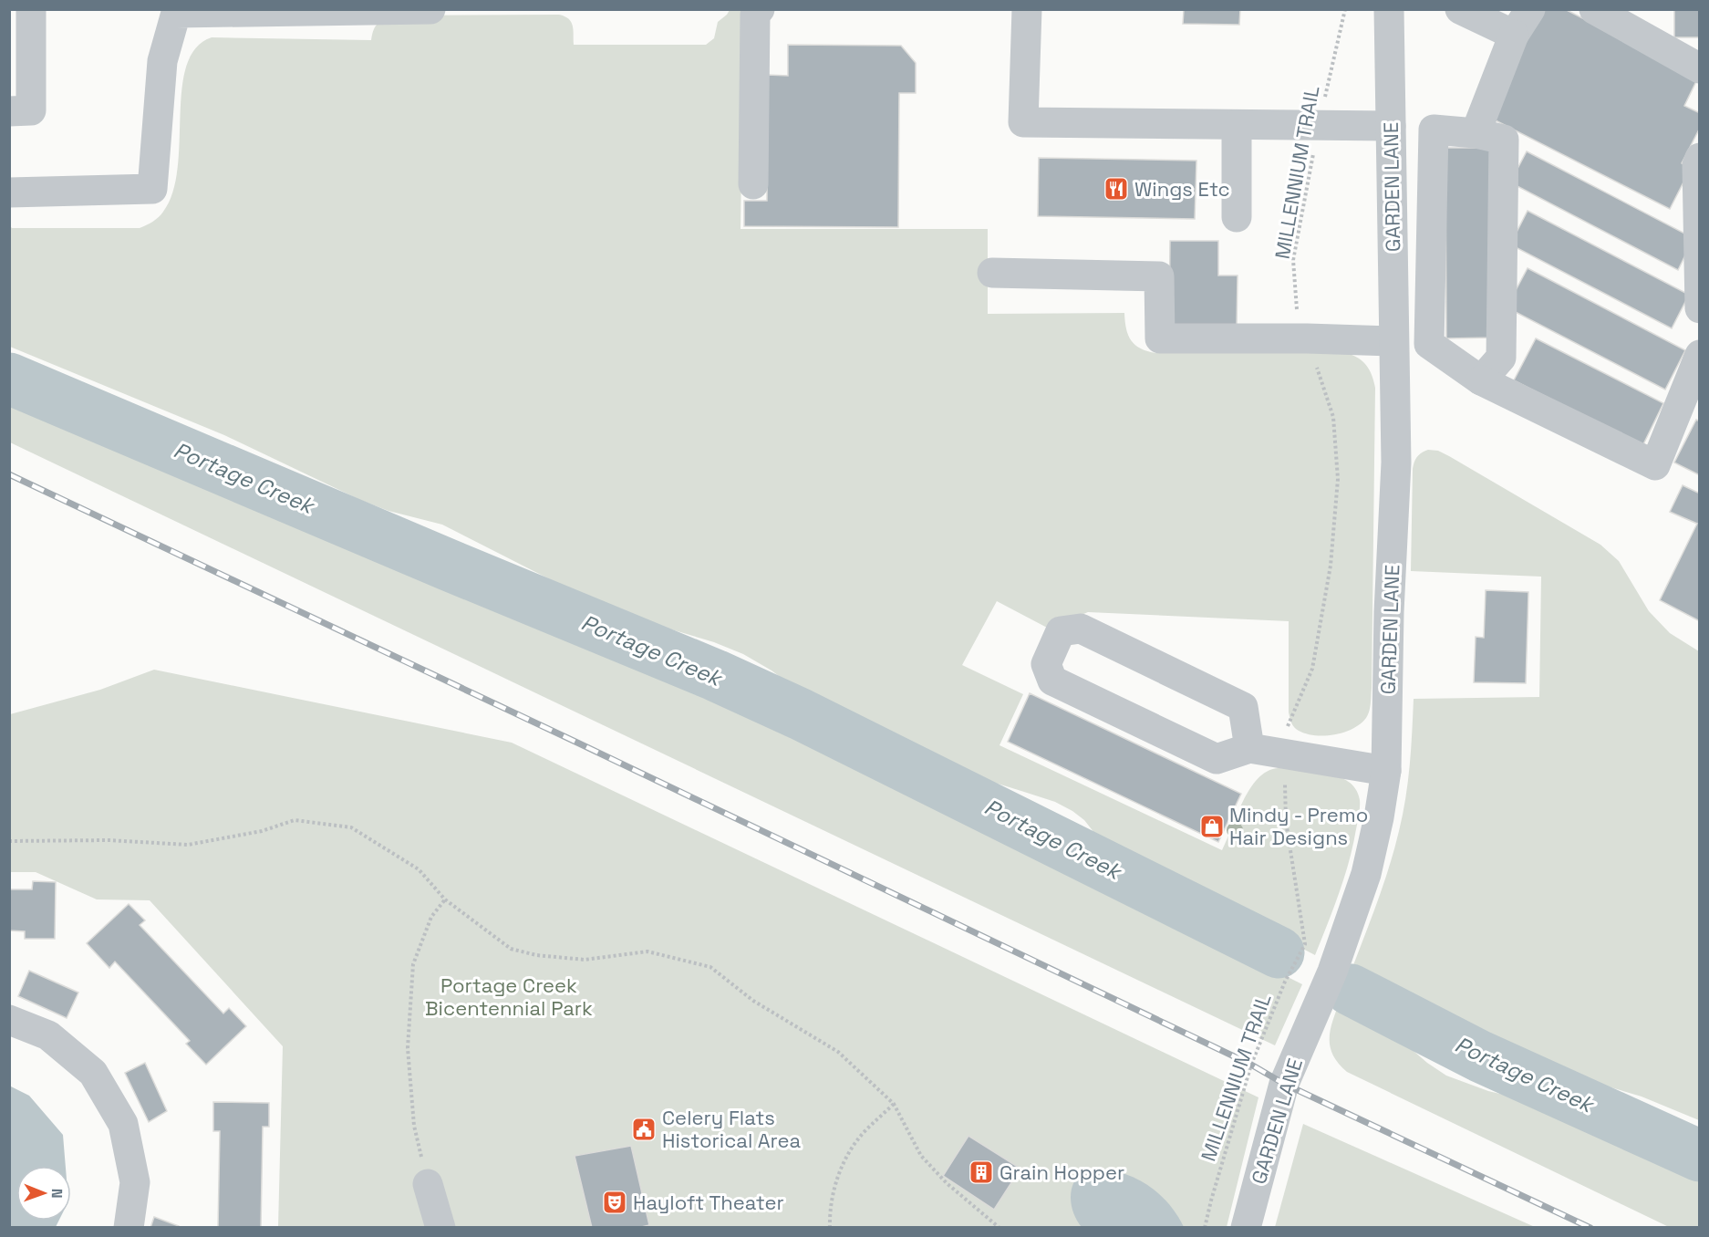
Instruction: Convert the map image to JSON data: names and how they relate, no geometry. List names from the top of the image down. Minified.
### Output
{"streets":{"street":["GARDEN LANE"],"path":["MILLENNIUM TRAIL"]},"water":["Portage Creek"],"parks":["Portage Creek Bicentennial Park"],"places":{"restaurant":["Wings Etc"],"shop":["Mindy - Premo Hair Designs"],"public building":["Celery Flats Historical Area"],"building":["Grain Hopper"],"theatre":["Hayloft Theater"]},"north":"right"}
